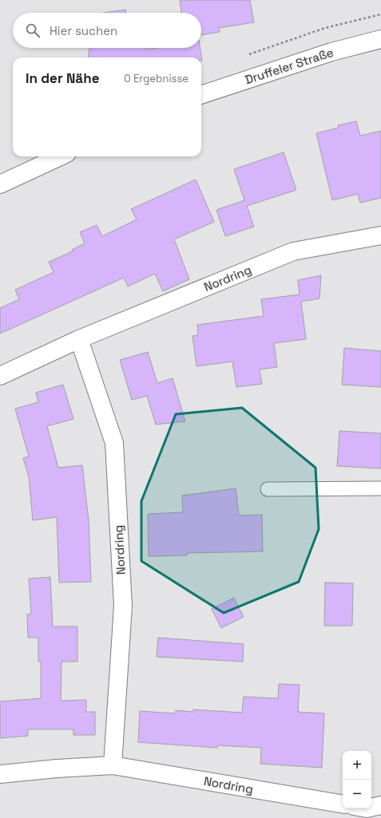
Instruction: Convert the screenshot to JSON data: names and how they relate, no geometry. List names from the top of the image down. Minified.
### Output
{"streets":{"street":["Druffeler Straße","Nordring"]},"page":{"search":"Hier suchen","heading":["In der Nähe","0 Ergebnisse"],"map_buttons":["+","−"]}}
